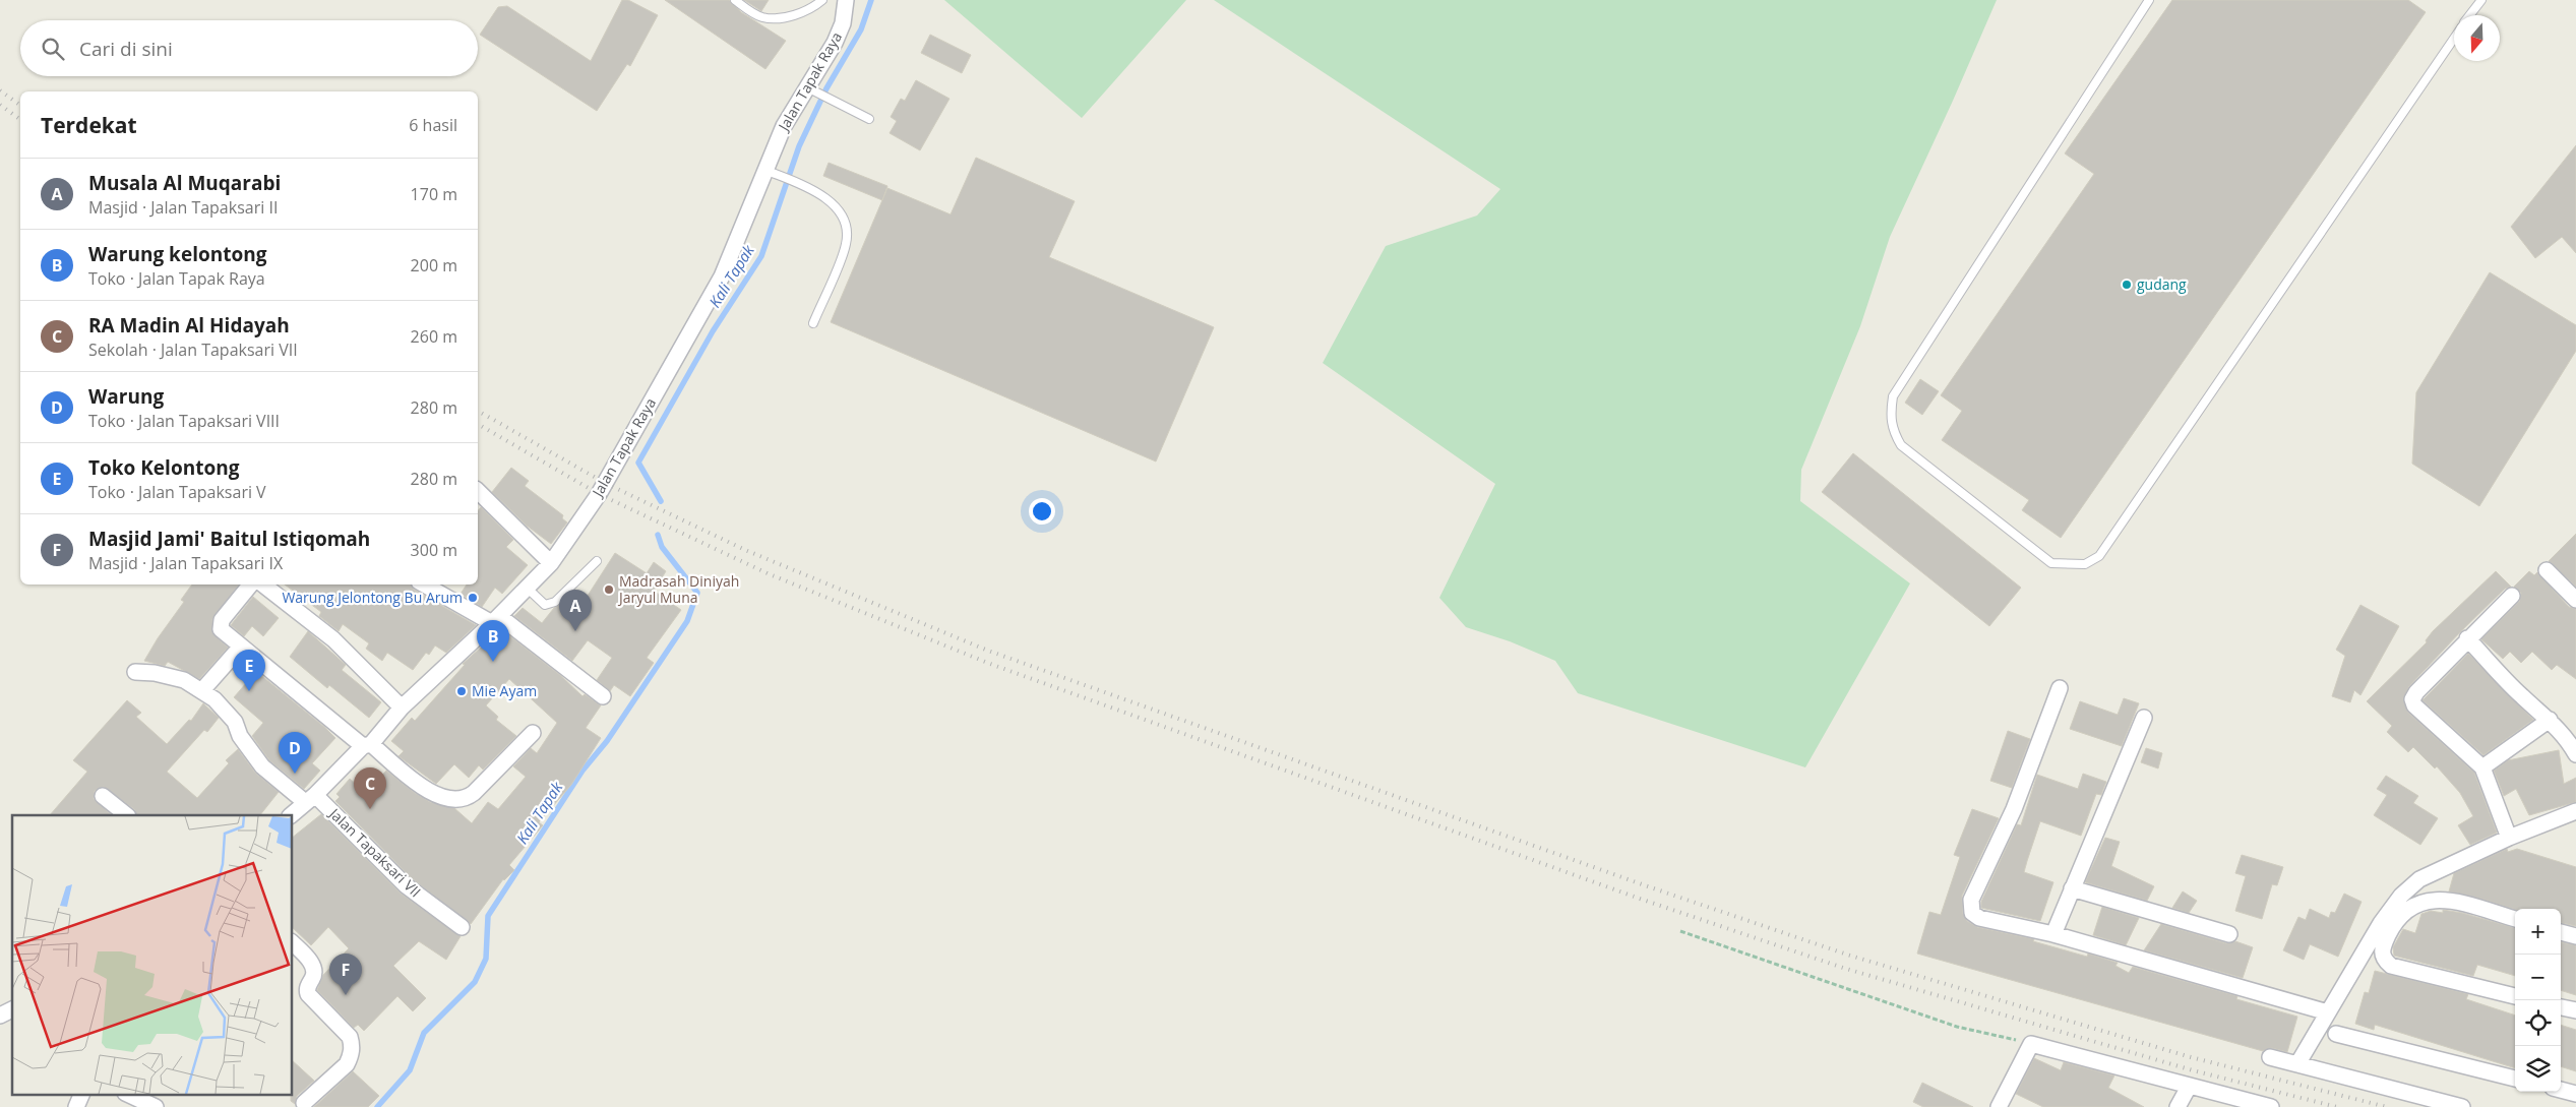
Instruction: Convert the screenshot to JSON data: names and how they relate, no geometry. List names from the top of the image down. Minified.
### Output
{"streets":{"street":["Jalan Tapak Raya","Jalan Tapaksari VII"]},"crossings":[["Jalan Tapak Raya","Jalan Tapaksari VII"]],"water":["Kali Tapak"],"places":["gudang","Madrasah Diniyah Jaryul Muna","Warung Jelontong Bu Arum","Mie Ayam"],"north":"bottom","page":{"search":"Cari di sini","heading":["Terdekat","6 hasil"],"list":[{"mark":"A","name":"Musala Al Muqarabi","note":"Masjid · Jalan Tapaksari II","value":"170 m"},{"mark":"B","name":"Warung kelontong","note":"Toko · Jalan Tapak Raya","value":"200 m"},{"mark":"C","name":"RA Madin Al Hidayah","note":"Sekolah · Jalan Tapaksari VII","value":"260 m"},{"mark":"D","name":"Warung","note":"Toko · Jalan Tapaksari VIII","value":"280 m"},{"mark":"E","name":"Toko Kelontong","note":"Toko · Jalan Tapaksari V","value":"280 m"},{"mark":"F","name":"Masjid Jami' Baitul Istiqomah","note":"Masjid · Jalan Tapaksari IX","value":"300 m"}],"pins":["A","B","E","D","C","F"],"map_buttons":["+","−"]}}
